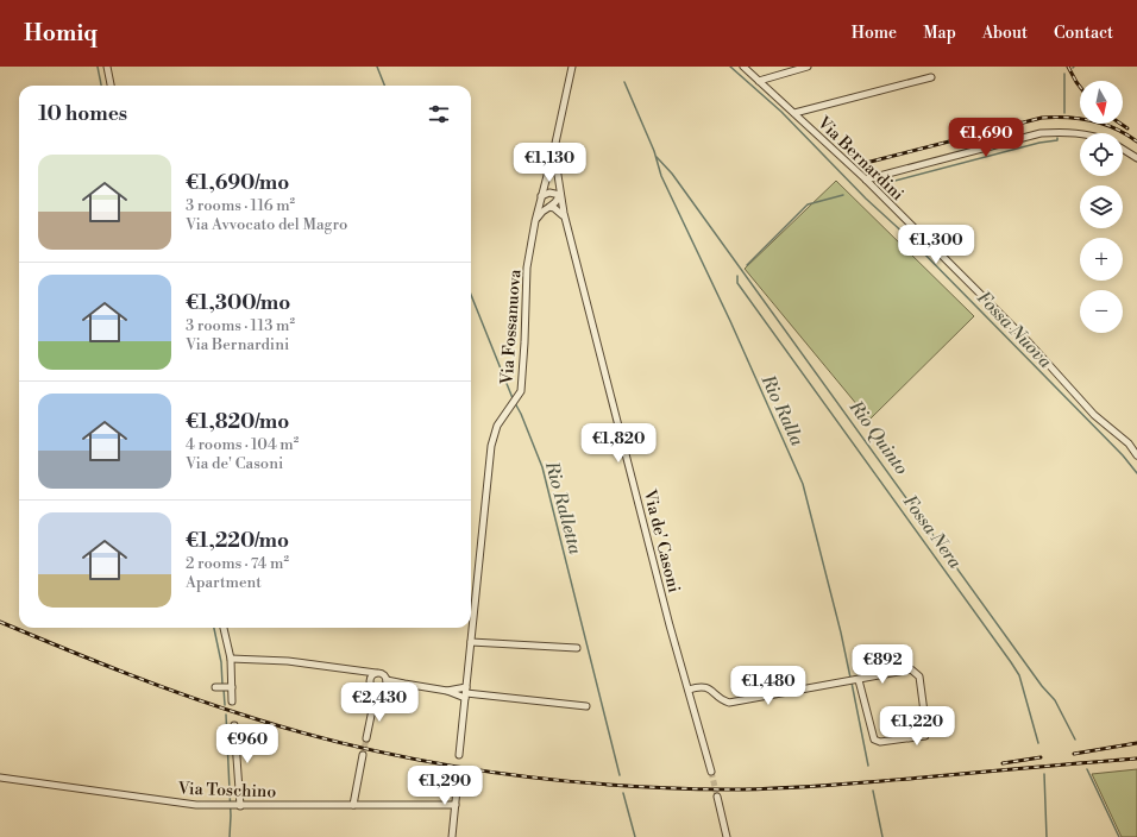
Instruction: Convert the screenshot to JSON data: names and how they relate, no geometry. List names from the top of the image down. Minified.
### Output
{"streets":{"street":["Via Bernardini","Via Fossanuova","Via de' Casoni","Via Toschino"]},"crossings":[["Via Fossanuova","Via de' Casoni"]],"water":["Fossa Nuova","Rio Ralla","Rio Quinto","Rio Ralletta","Fossa Nera"],"north":"bottom","page":{"header":"Homiq","nav":["Home","Map","About","Contact"],"map_buttons":["+","−"],"heading":"10 homes","price":["€1,690","€1,130","€1,300","€1,820","€892","€1,480","€2,430","€1,220","€960","€1,290"],"list":[{"name":"€1,690/mo","note":"3 rooms · 116 m² · Via Avvocato del Magro"},{"name":"€1,300/mo","note":"3 rooms · 113 m² · Via Bernardini"},{"name":"€1,820/mo","note":"4 rooms · 104 m² · Via de' Casoni"},{"name":"€1,220/mo","note":"2 rooms · 74 m² · Apartment"}]}}
